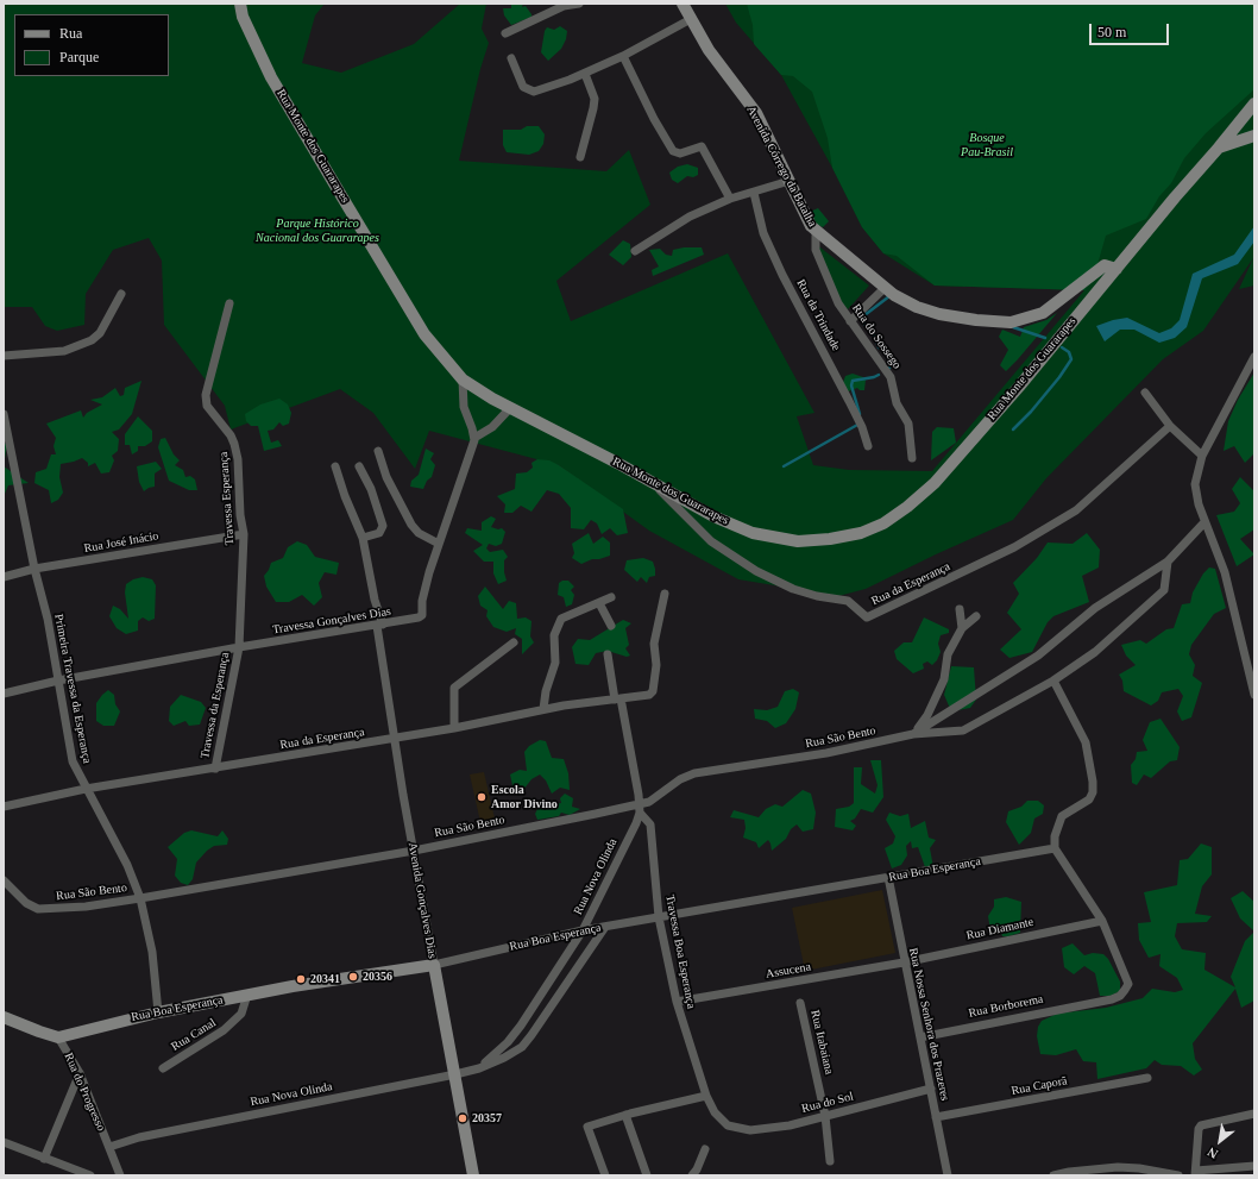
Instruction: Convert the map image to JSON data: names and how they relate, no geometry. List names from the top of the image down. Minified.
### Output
{"streets":{"main road":["Rua Monte dos Guararapes","Avenida Córrego da Batalha","Rua Boa Esperança","Avenida Gonçalves Dias"],"street":["Rua da Trindade","Rua do Sossego","Travessa Esperança","Rua José Inácio","Rua da Esperança","Travessa Gonçalves Dias","Primeira Travessa da Esperança","Travessa da Esperança","Rua São Bento","Rua Nova Olinda","Rua Diamante","Travessa Boa Esperança","Assucena","Rua Borborema","Rua Nossa Senhora dos Prazeres","Rua Canal","Rua Itabaiana","Rua Caporã","Rua do Progresso","Rua do Sol"]},"crossings":[["Rua Monte dos Guararapes","Avenida Córrego da Batalha"],["Rua Monte dos Guararapes","Rua da Esperança"],["Avenida Córrego da Batalha","Rua do Sossego"],["Travessa Esperança","Rua José Inácio"],["Travessa Esperança","Travessa Gonçalves Dias"],["Travessa Esperança","Travessa da Esperança"],["Rua José Inácio","Primeira Travessa da Esperança"],["Rua da Esperança","Primeira Travessa da Esperança"],["Rua da Esperança","Travessa da Esperança"],["Rua da Esperança","Avenida Gonçalves Dias"],["Travessa Gonçalves Dias","Primeira Travessa da Esperança"],["Travessa Gonçalves Dias","Travessa da Esperança"],["Travessa Gonçalves Dias","Avenida Gonçalves Dias"],["Primeira Travessa da Esperança","Rua São Bento"],["Primeira Travessa da Esperança","Rua Boa Esperança"],["Rua São Bento","Rua Nova Olinda"],["Rua São Bento","Avenida Gonçalves Dias"],["Rua São Bento","Travessa Boa Esperança"],["Rua Boa Esperança","Rua Nova Olinda"],["Rua Boa Esperança","Avenida Gonçalves Dias"],["Rua Boa Esperança","Travessa Boa Esperança"],["Rua Boa Esperança","Rua Nossa Senhora dos Prazeres"],["Rua Boa Esperança","Rua Canal"],["Rua Boa Esperança","Rua do Progresso"],["Rua Nova Olinda","Avenida Gonçalves Dias"],["Rua Nova Olinda","Travessa Boa Esperança"],["Rua Nova Olinda","Rua do Progresso"],["Rua Diamante","Assucena"],["Rua Diamante","Rua Borborema"],["Rua Diamante","Rua Nossa Senhora dos Prazeres"],["Travessa Boa Esperança","Assucena"],["Travessa Boa Esperança","Rua do Sol"],["Assucena","Rua Nossa Senhora dos Prazeres"],["Rua Borborema","Rua Nossa Senhora dos Prazeres"],["Rua Nossa Senhora dos Prazeres","Rua Caporã"],["Rua Nossa Senhora dos Prazeres","Rua do Sol"],["Rua Itabaiana","Rua do Sol"]],"parks":["Bosque Pau-Brasil","Parque Histórico Nacional dos Guararapes"],"places":["Escola Amor Divino","20356","20341","20357"],"legend":["Rua","Parque"],"scale_bar":"50 m","north":"bottom left"}
